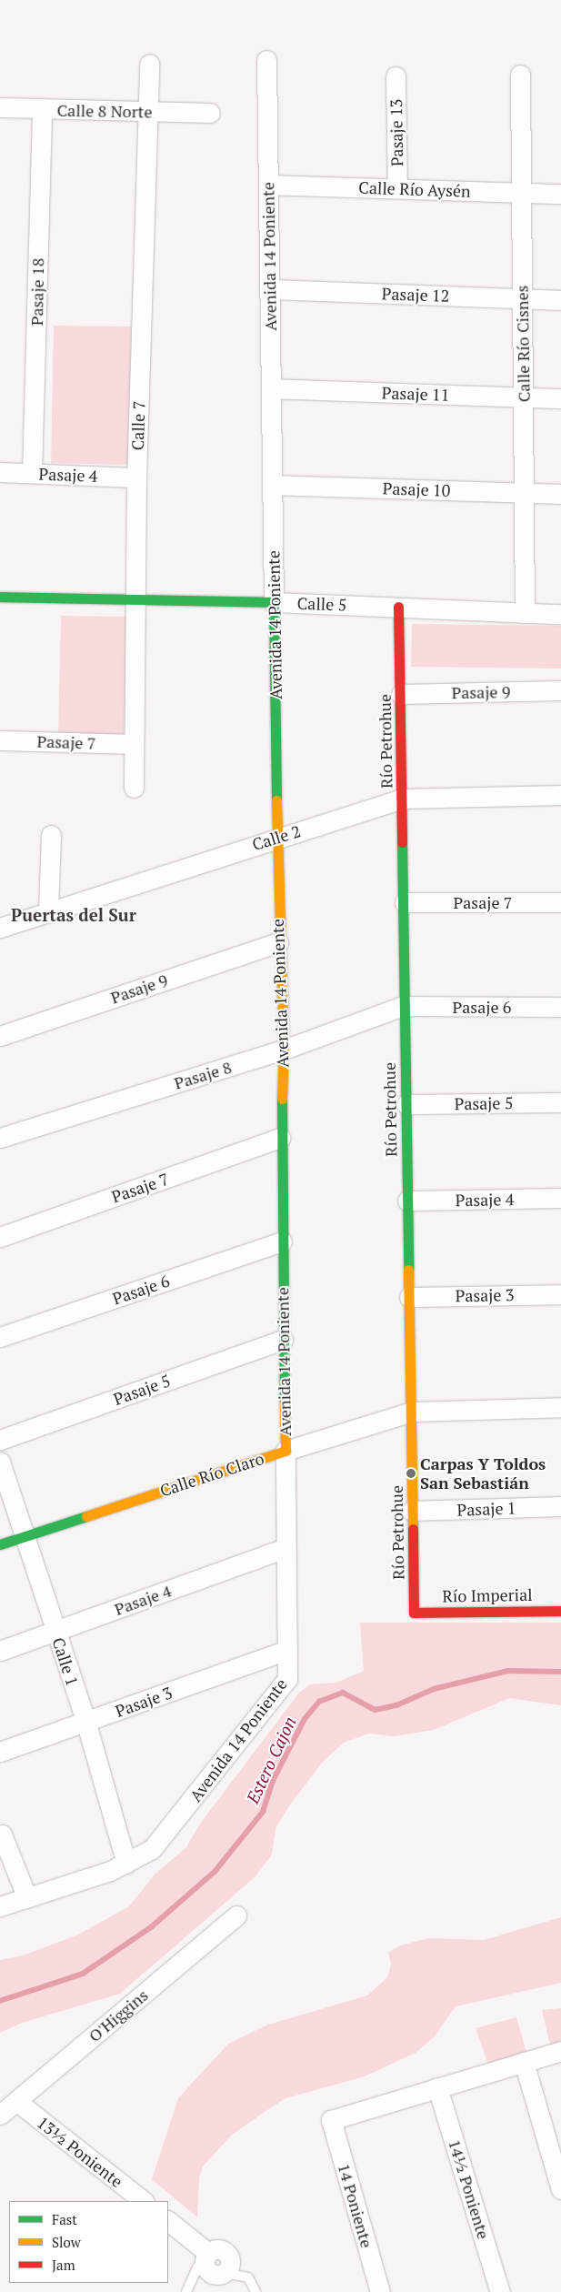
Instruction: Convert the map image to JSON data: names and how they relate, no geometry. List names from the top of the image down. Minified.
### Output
{"streets":{"street":["Calle 8 Norte","Pasaje 13","Calle Río Aysén","Avenida 14 Poniente","Pasaje 18","Pasaje 12","Calle Río Cisnes","Pasaje 11","Calle 7","Pasaje 4","Pasaje 10","Calle 5","Pasaje 9","Río Petrohue","Pasaje 7","Calle 2","Pasaje 6","Pasaje 8","Pasaje 5","Pasaje 3","Calle Río Claro","Pasaje 1","Río Imperial","Calle 1","O'Higgins","13½ Poniente","14½ Poniente","14 Poniente"]},"crossings":[["Calle 8 Norte","Pasaje 18"],["Calle 8 Norte","Calle 7"],["Pasaje 13","Calle Río Aysén"],["Calle Río Aysén","Avenida 14 Poniente"],["Calle Río Aysén","Calle Río Cisnes"],["Avenida 14 Poniente","Pasaje 12"],["Avenida 14 Poniente","Pasaje 11"],["Avenida 14 Poniente","Pasaje 4"],["Avenida 14 Poniente","Pasaje 10"],["Avenida 14 Poniente","Calle 5"],["Avenida 14 Poniente","Pasaje 9"],["Avenida 14 Poniente","Pasaje 7"],["Avenida 14 Poniente","Calle 2"],["Avenida 14 Poniente","Pasaje 6"],["Avenida 14 Poniente","Pasaje 8"],["Avenida 14 Poniente","Pasaje 5"],["Avenida 14 Poniente","Pasaje 3"],["Avenida 14 Poniente","Calle Río Claro"],["Avenida 14 Poniente","Calle 1"],["Pasaje 18","Pasaje 4"],["Pasaje 12","Calle Río Cisnes"],["Calle Río Cisnes","Pasaje 11"],["Calle Río Cisnes","Pasaje 10"],["Calle Río Cisnes","Calle 5"],["Calle 7","Pasaje 4"],["Calle 7","Calle 5"],["Calle 7","Pasaje 7"],["Pasaje 4","Río Petrohue"],["Pasaje 4","Calle 1"],["Calle 5","Río Petrohue"],["Pasaje 9","Río Petrohue"],["Río Petrohue","Pasaje 7"],["Río Petrohue","Calle 2"],["Río Petrohue","Pasaje 6"],["Río Petrohue","Pasaje 8"],["Río Petrohue","Pasaje 5"],["Río Petrohue","Pasaje 3"],["Río Petrohue","Calle Río Claro"],["Río Petrohue","Pasaje 1"],["Río Petrohue","Río Imperial"],["Pasaje 6","Pasaje 8"],["Pasaje 3","Calle 1"],["Calle Río Claro","Calle 1"],["O'Higgins","13½ Poniente"],["14½ Poniente","14 Poniente"]],"districts":["Puertas del Sur"],"water":["Estero Cajon"],"places":["Carpas Y Toldos San Sebastián"],"legend":["Fast","Slow","Jam"]}
